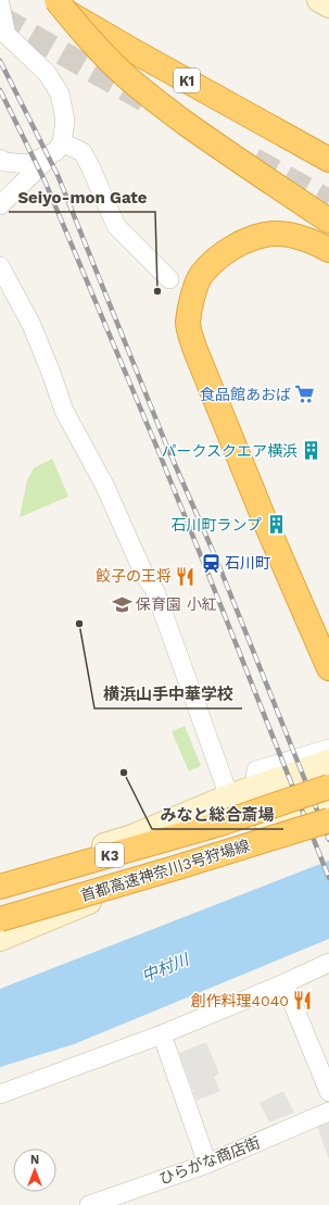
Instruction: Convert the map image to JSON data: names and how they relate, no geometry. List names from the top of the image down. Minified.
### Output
{"streets":{"highway":["K1","K3","首都高速神奈川3号狩場線"],"street":["ひらがな商店街"]},"water":["中村川"],"places":{"other":["Seiyo-mon Gate","横浜山手中華学校","みなと総合斎場"],"supermarket":["食品館あおば"],"building":["パークスクエア横浜","石川町ランプ"],"station":["石川町"],"restaurant":["餃子の王将","創作料理4040"],"school or university":["保育園 小紅"]},"north":"top"}
